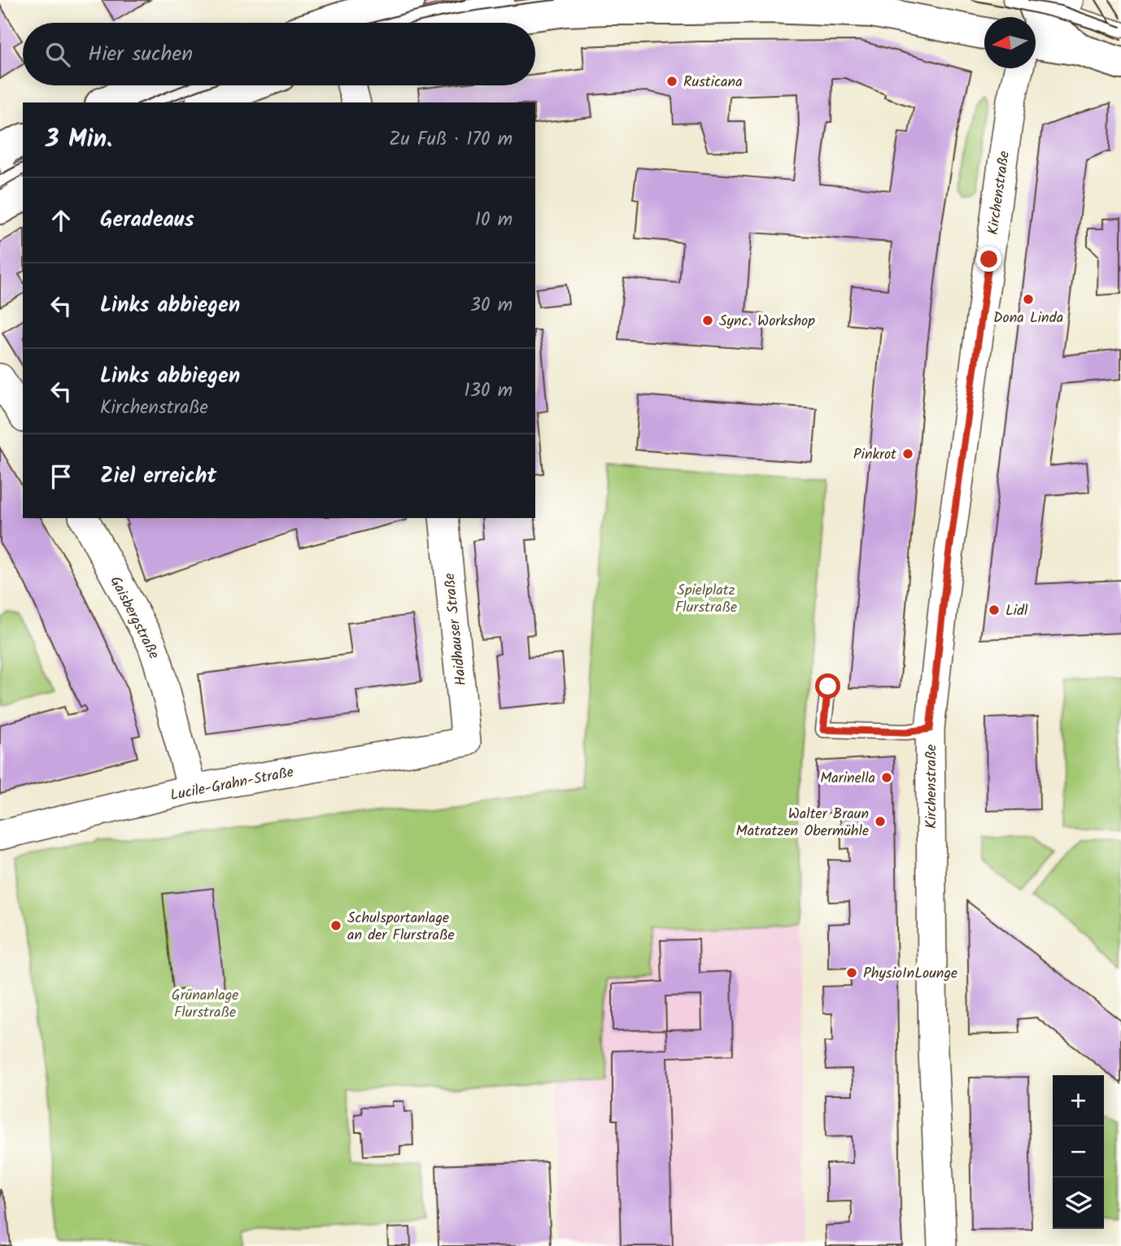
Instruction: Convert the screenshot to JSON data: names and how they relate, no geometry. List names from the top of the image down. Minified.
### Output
{"streets":{"street":["Kirchenstraße","Gaisbergstraße","Haidhauser Straße","Lucile-Grahn-Straße"]},"crossings":[["Gaisbergstraße","Lucile-Grahn-Straße"],["Haidhauser Straße","Lucile-Grahn-Straße"]],"parks":["Spielplatz Flurstraße","Grünanlage Flurstraße"],"places":["Rusticana","Dona Linda","Sync. Workshop","Pinkrot","Lidl","Marinella","Walter Braun Matratzen Obermühle","Schulsportanlage an der Flurstraße","PhysioInLounge"],"north":"left","page":{"search":"Hier suchen","heading":["3 Min.","Zu Fuß · 170 m"],"list":[["Geradeaus","10 m"],["Links abbiegen","30 m"],["Links abbiegen","Kirchenstraße","130 m"],"Ziel erreicht"],"map_buttons":["+","−"]}}
